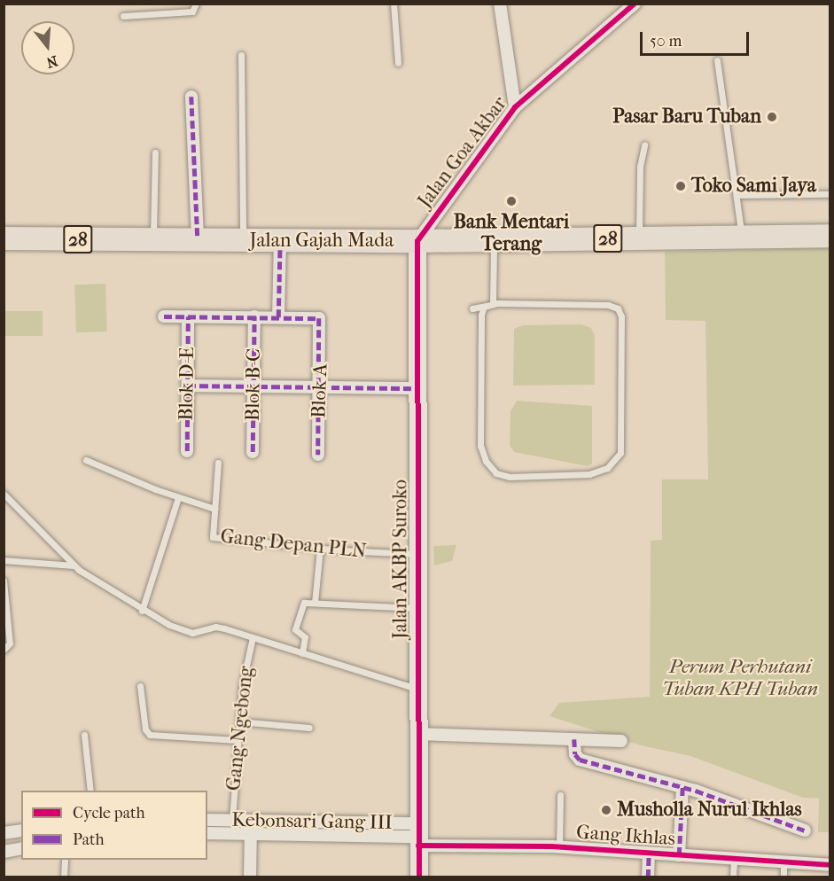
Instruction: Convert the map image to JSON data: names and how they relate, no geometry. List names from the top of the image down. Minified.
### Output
{"streets":{"highway":["28","Jalan Gajah Mada"],"street":["Jalan Goa Akbar","Blok D-E","Blok B-C","Blok A","Jalan AKBP Suroko","Kebonsari Gang III","Gang Ikhlas"],"lane":["Gang Depan PLN","Gang Ngebong"]},"crossings":[["Jalan Goa Akbar","Jalan Gajah Mada"],["Jalan Goa Akbar","Jalan AKBP Suroko"],["Jalan Gajah Mada","Jalan AKBP Suroko"],["Gang Depan PLN","Jalan AKBP Suroko"],["Jalan AKBP Suroko","Kebonsari Gang III"],["Jalan AKBP Suroko","Gang Ikhlas"],["Gang Ngebong","Kebonsari Gang III"],["Kebonsari Gang III","Gang Ikhlas"]],"parks":["Perum Perhutani Tuban KPH Tuban"],"places":["Pasar Baru Tuban","Toko Sami Jaya","Bank Mentari Terang","Musholla Nurul Ikhlas"],"legend":["Cycle path","Path"],"scale_bar":"50 m","north":"bottom"}
